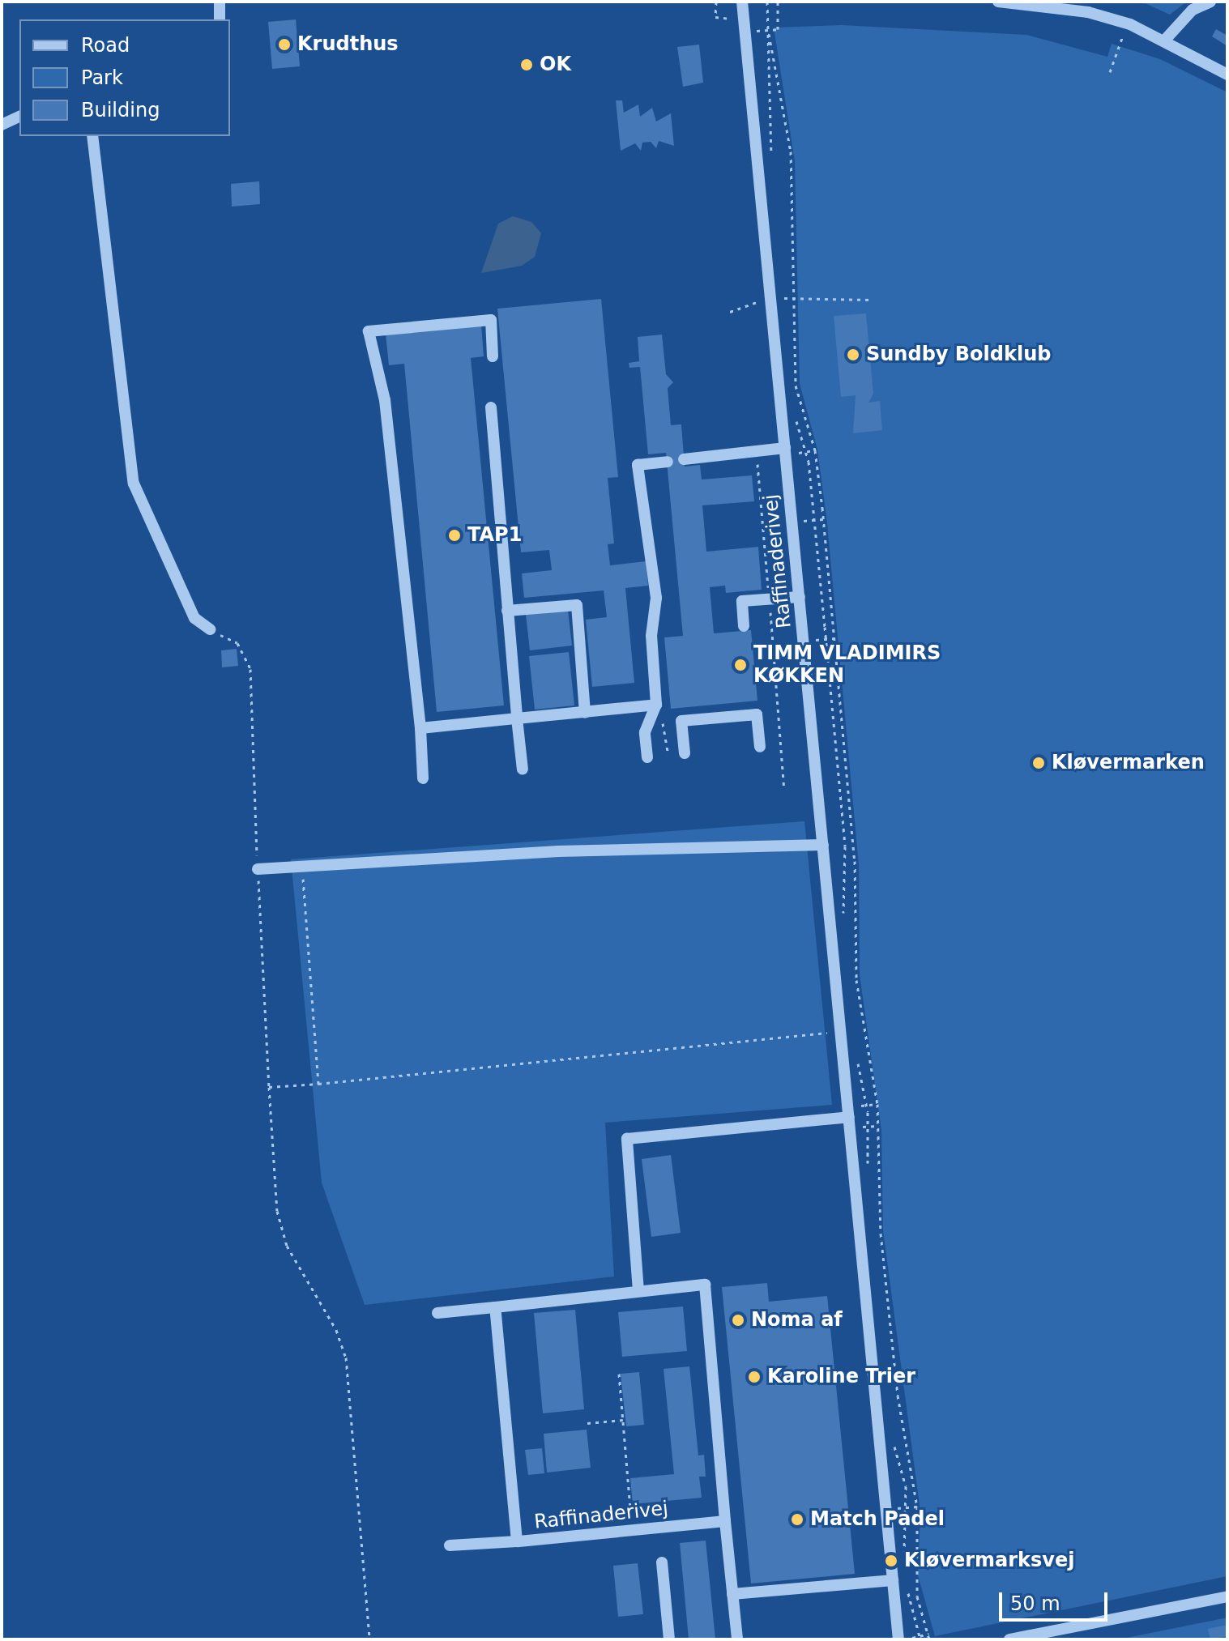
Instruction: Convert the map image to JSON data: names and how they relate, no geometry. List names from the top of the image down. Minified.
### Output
{"streets":{"street":["Raffinaderivej"]},"places":["Krudthus","OK","Sundby Boldklub","TAP1","TIMM VLADIMIRS KØKKEN","Kløvermarken","Noma af","Karoline Trier","Match Padel","Kløvermarksvej"],"legend":["Road","Park","Building"],"scale_bar":"50 m"}
